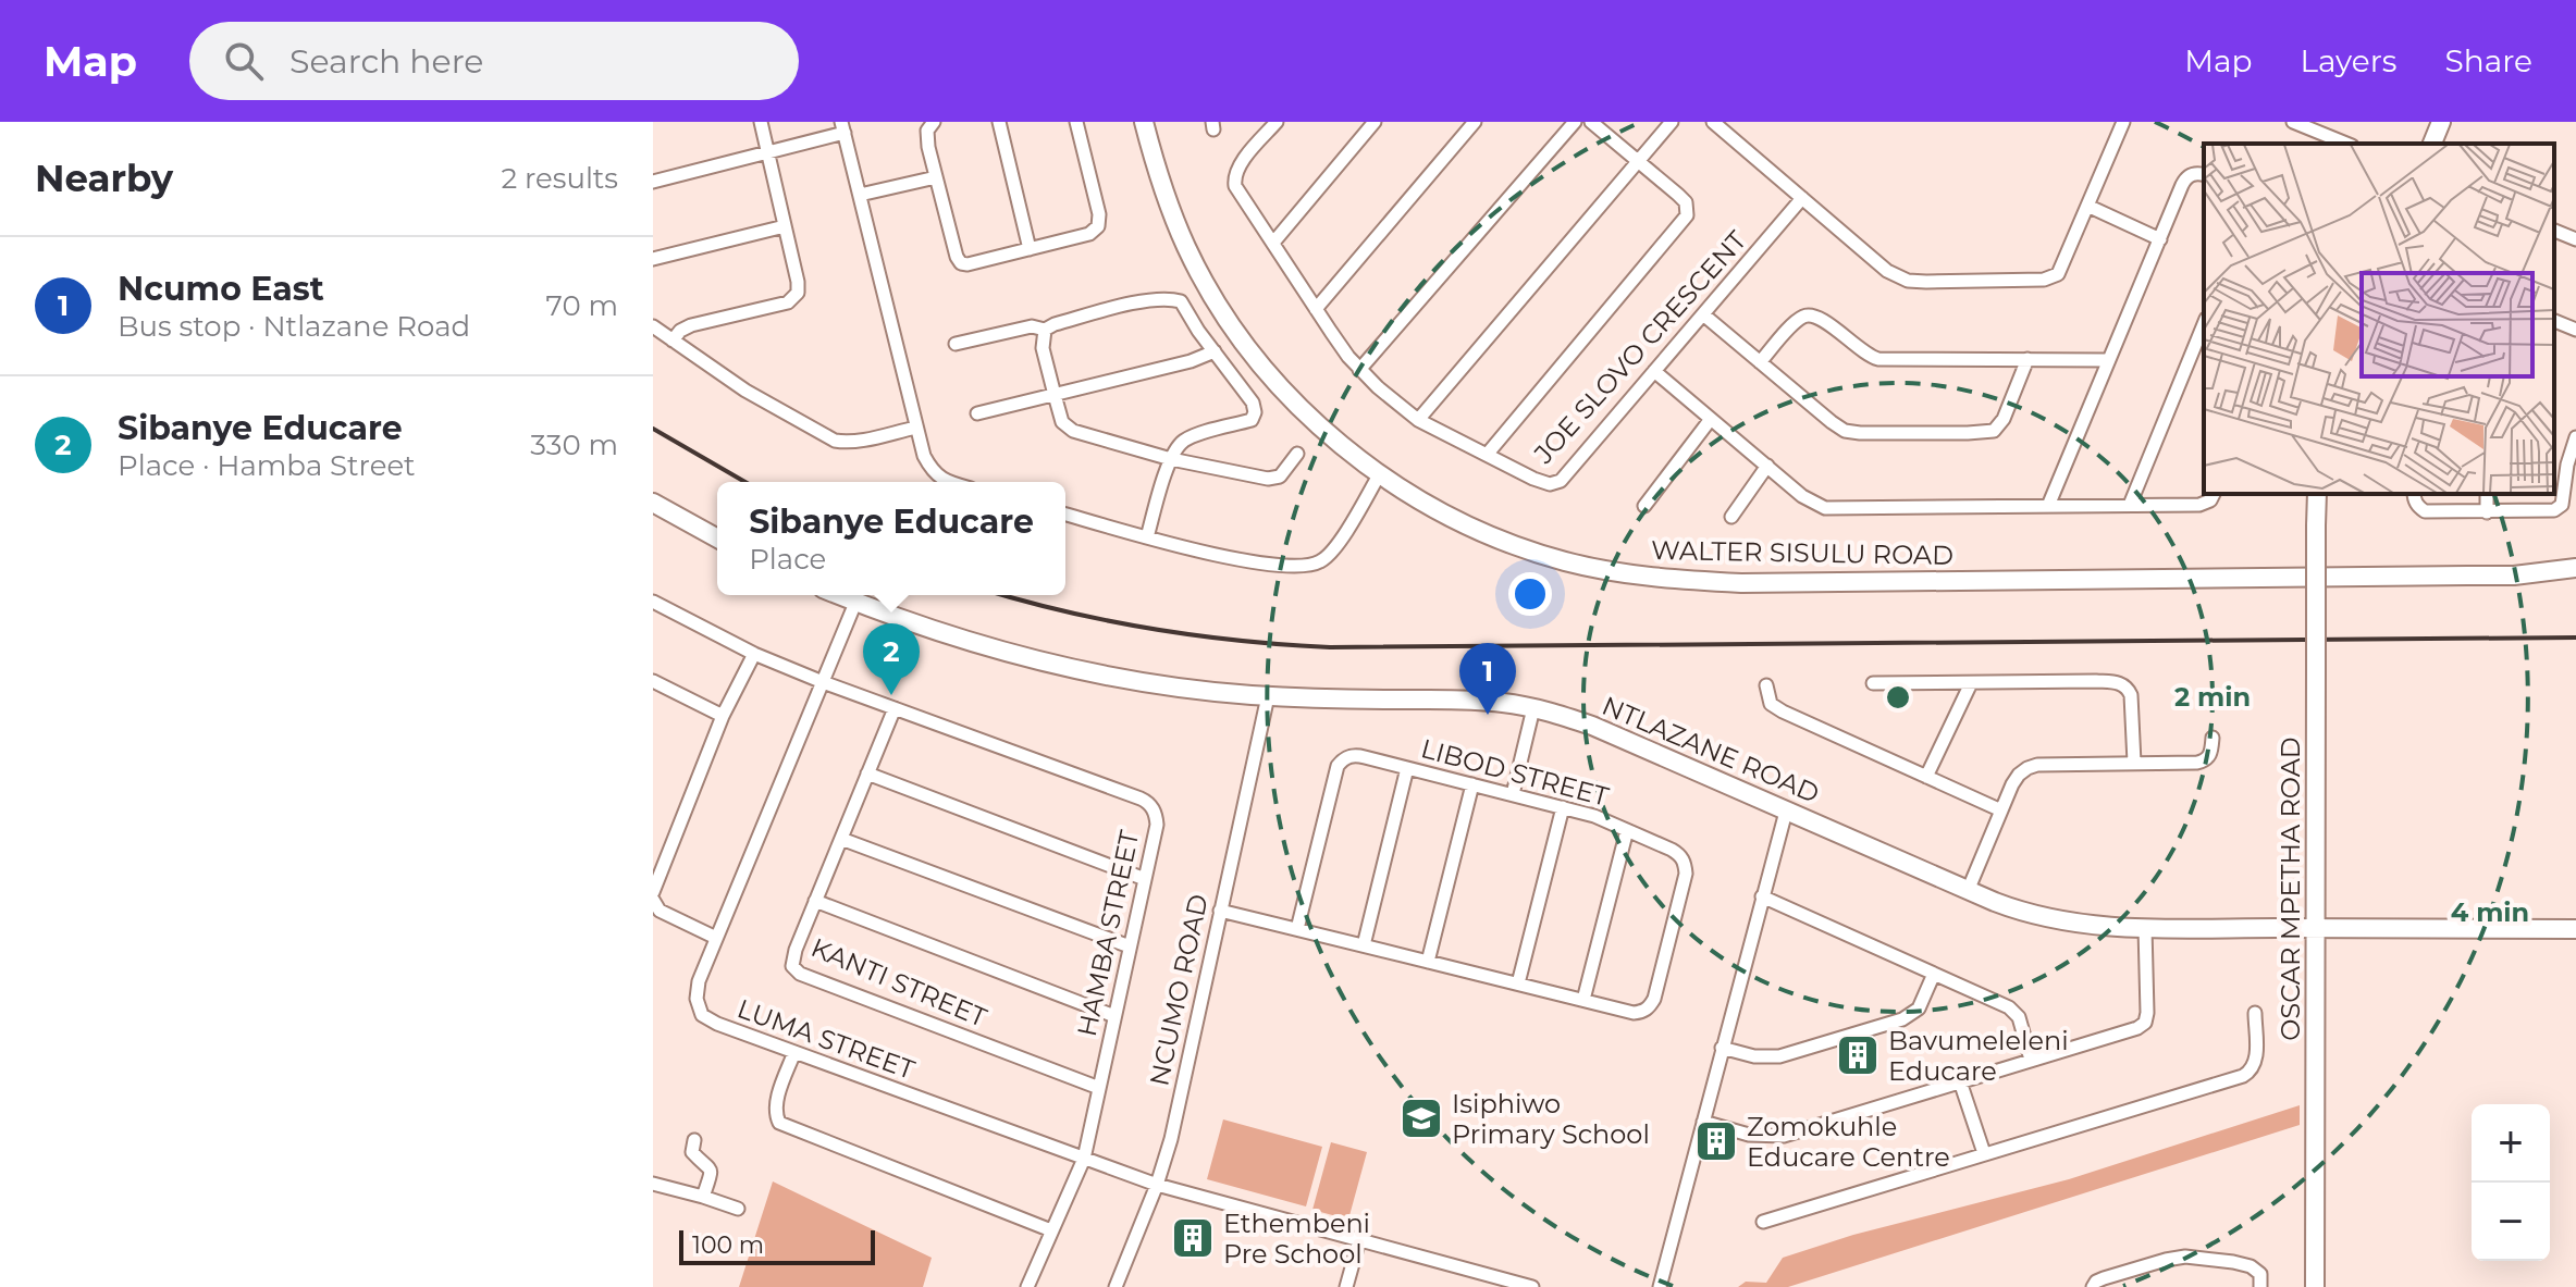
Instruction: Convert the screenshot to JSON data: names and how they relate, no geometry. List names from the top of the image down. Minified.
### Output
{"streets":{"street":["JOE SLOVO CRESCENT","WALTER SISULU ROAD","NTLAZANE ROAD","LIBOD STREET","OSCAR MPETHA ROAD","HAMBA STREET","KANTI STREET","NCUMO ROAD","LUMA STREET"]},"crossings":[["NTLAZANE ROAD","OSCAR MPETHA ROAD"],["NTLAZANE ROAD","NCUMO ROAD"],["NTLAZANE ROAD","LUMA STREET"],["HAMBA STREET","KANTI STREET"],["HAMBA STREET","LUMA STREET"],["NCUMO ROAD","LUMA STREET"]],"places":{"building":["Bavumeleleni Educare","Zomokuhle Educare Centre","Ethembeni Pre School"],"school or university":["Isiphiwo Primary School"]},"scale_bar":"100 m","page":{"header":"Map","search":"Search here","nav":["Map","Layers","Share"],"heading":["Nearby","2 results"],"list":[{"mark":"1","name":"Ncumo East","note":"Bus stop · Ntlazane Road","value":"70 m"},{"mark":"2","name":"Sibanye Educare","note":"Place · Hamba Street","value":"330 m"}],"popup":["Sibanye Educare","Place"],"pins":["2","1"],"map_buttons":["+","−"],"scale":"100 m"},"rings":["2 min","4 min"]}
